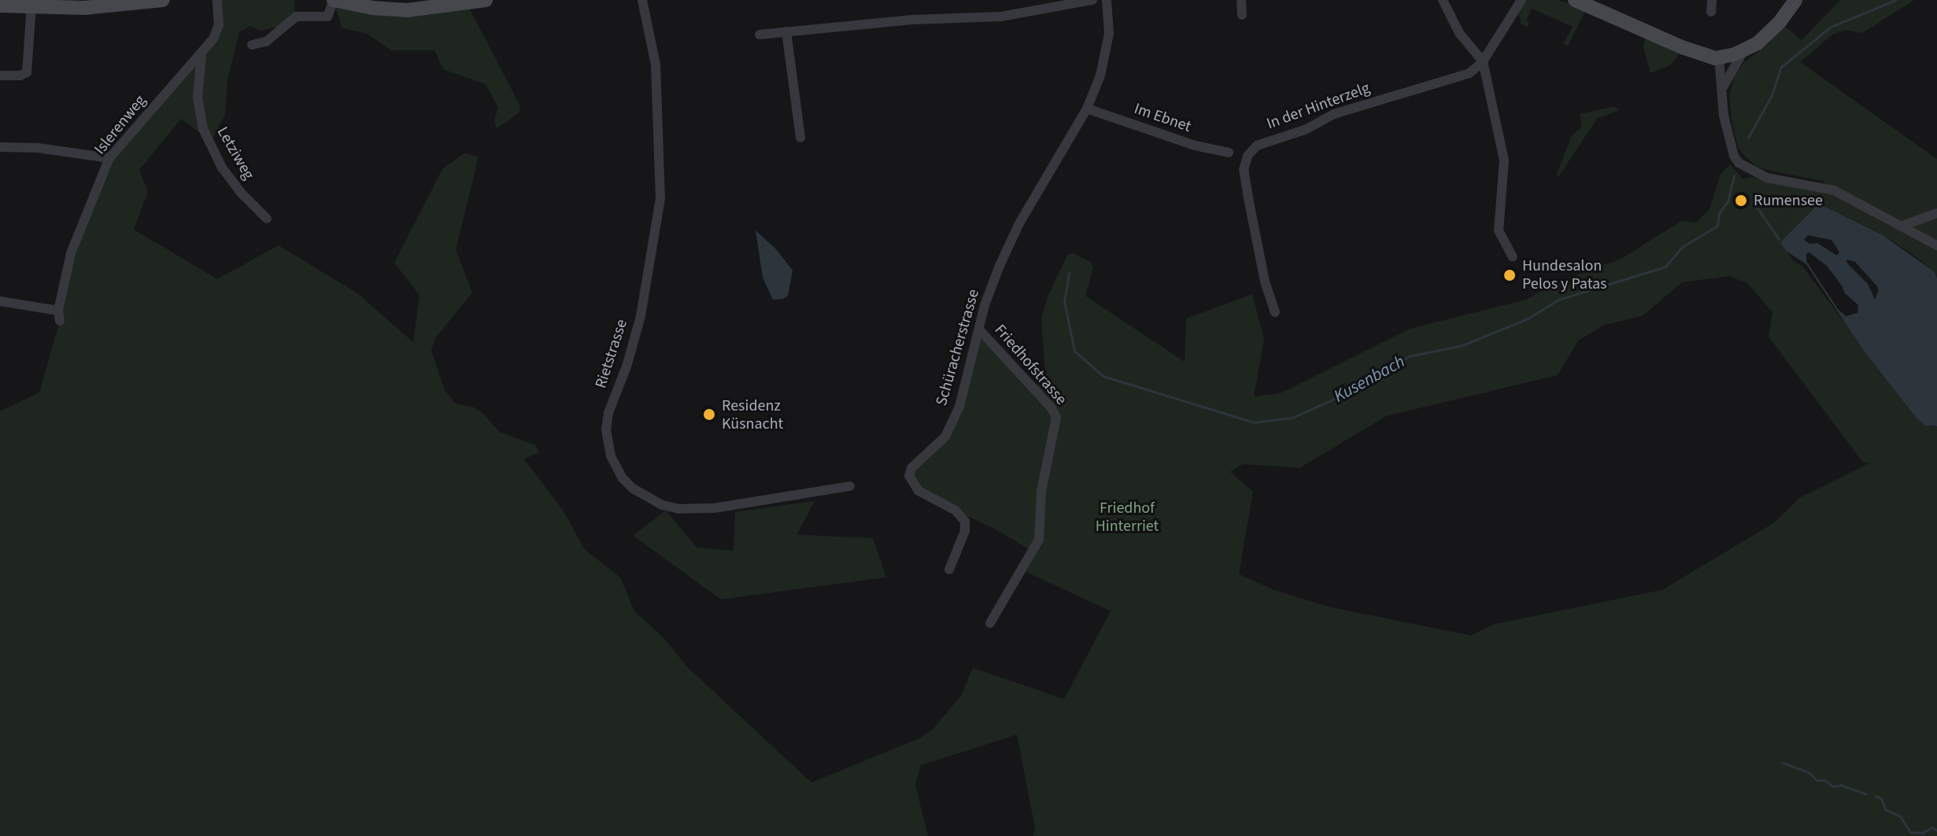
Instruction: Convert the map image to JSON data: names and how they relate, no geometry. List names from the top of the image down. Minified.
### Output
{"streets":{"street":["In der Hinterzelg","Im Ebnet","Islerenweg","Letziweg","Schüracherstrasse","Rietstrasse","Friedhofstrasse"]},"crossings":[["Im Ebnet","Schüracherstrasse"],["Islerenweg","Letziweg"],["Schüracherstrasse","Friedhofstrasse"]],"water":["Kusenbach"],"parks":["Friedhof Hinterriet"],"places":["Rumensee","Hundesalon Pelos y Patas","Residenz Küsnacht"]}
